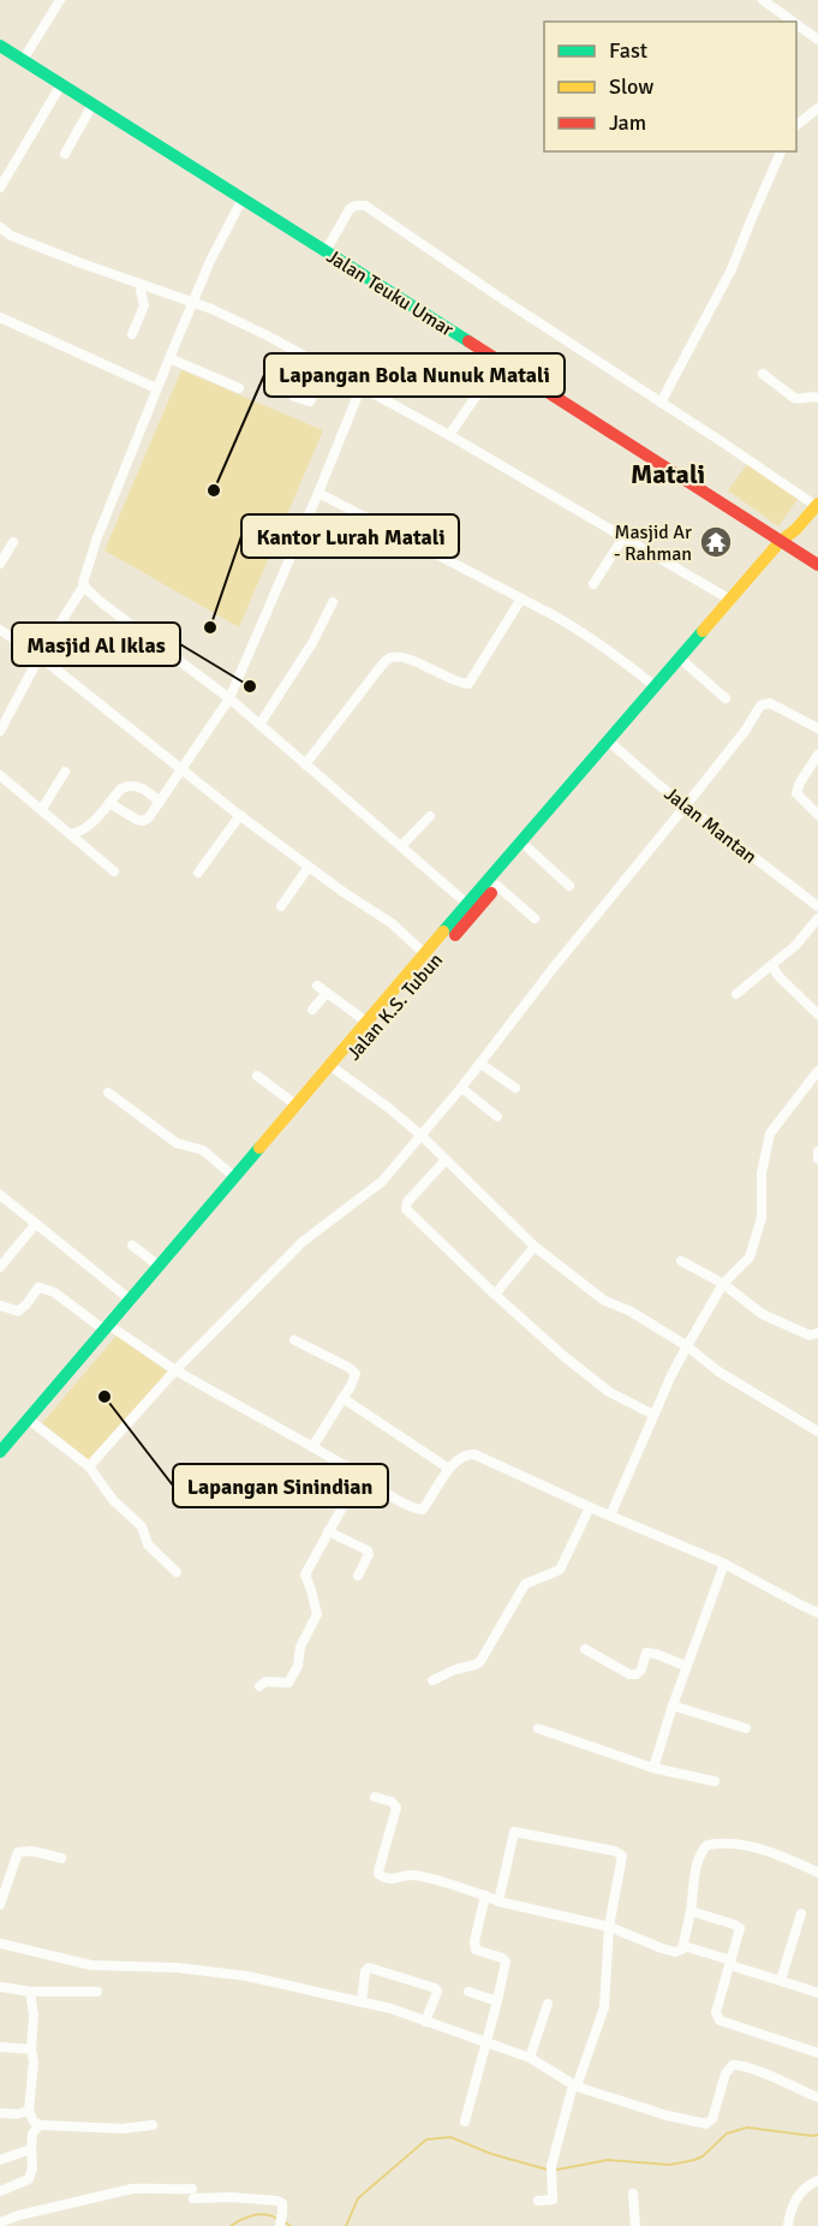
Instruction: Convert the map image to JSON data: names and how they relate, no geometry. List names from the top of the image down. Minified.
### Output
{"streets":{"main road":["Jalan Teuku Umar","Jalan K.S. Tubun"],"street":["Jalan Mantan"]},"crossings":[["Jalan Teuku Umar","Jalan K.S. Tubun"],["Jalan Mantan","Jalan K.S. Tubun"]],"districts":["Matali"],"places":{"other":["Lapangan Bola Nunuk Matali","Kantor Lurah Matali","Masjid Al Iklas","Lapangan Sinindian"],"temple":["Masjid Ar - Rahman"]},"legend":["Fast","Slow","Jam"]}
